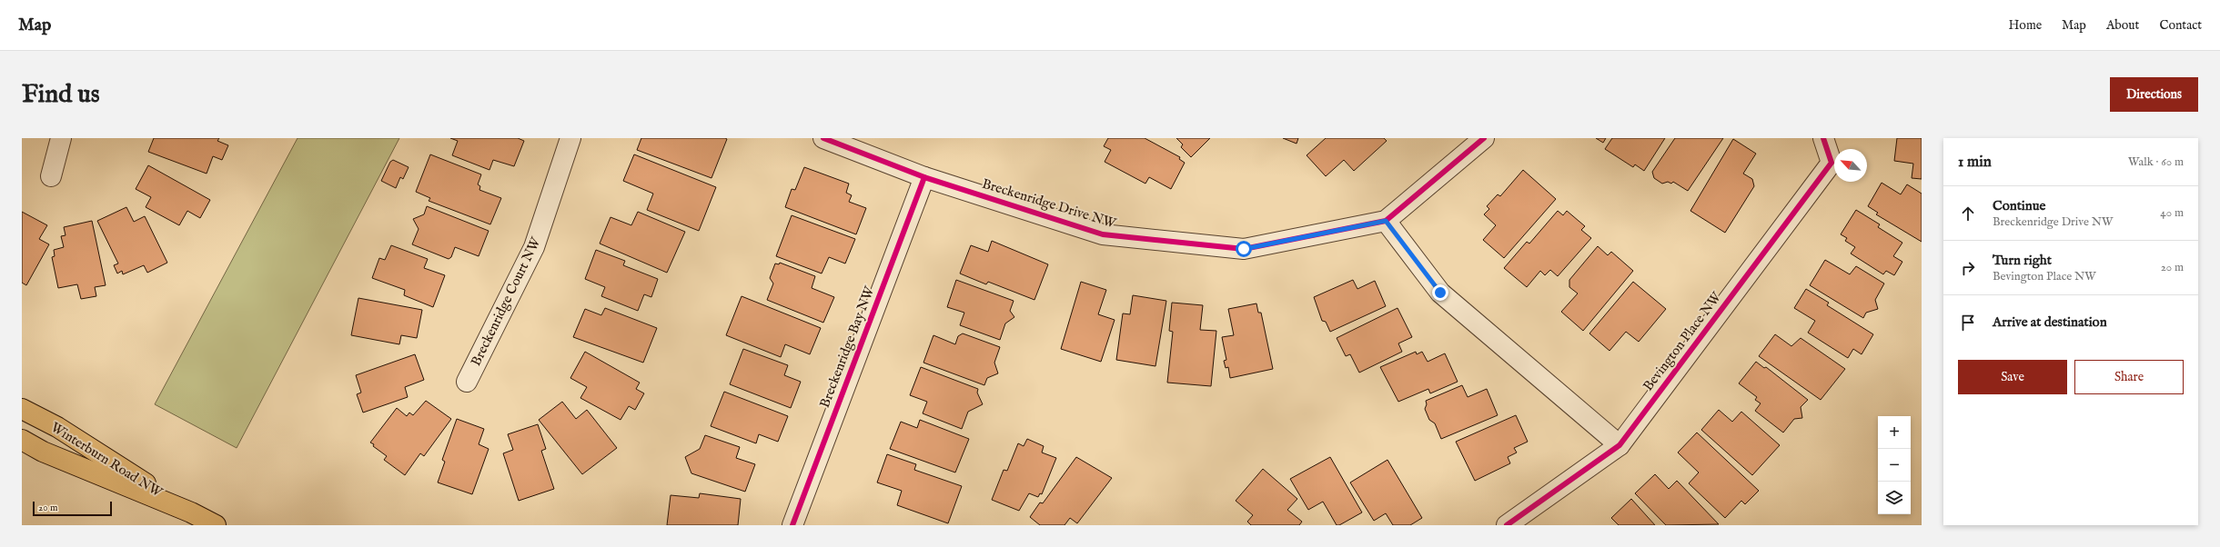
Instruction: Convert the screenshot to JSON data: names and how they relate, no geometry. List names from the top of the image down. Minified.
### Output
{"streets":{"main road":["Winterburn Road NW"],"street":["Breckenridge Drive NW","Breckenridge Court NW","Bevington Place NW","Breckenridge Bay NW"]},"crossings":[["Breckenridge Drive NW","Breckenridge Bay NW"]],"scale_bar":"20 m","north":"top left","page":{"header":"Map","nav":["Home","Map","About","Contact"],"buttons":["Directions",["Save","Share"]],"title":"Find us","heading":["1 min","Walk · 60 m"],"list":[["Continue","Breckenridge Drive NW","40 m"],["Turn right","Bevington Place NW","20 m"],"Arrive at destination"],"map_buttons":["+","−"],"scale":"20 m"}}
